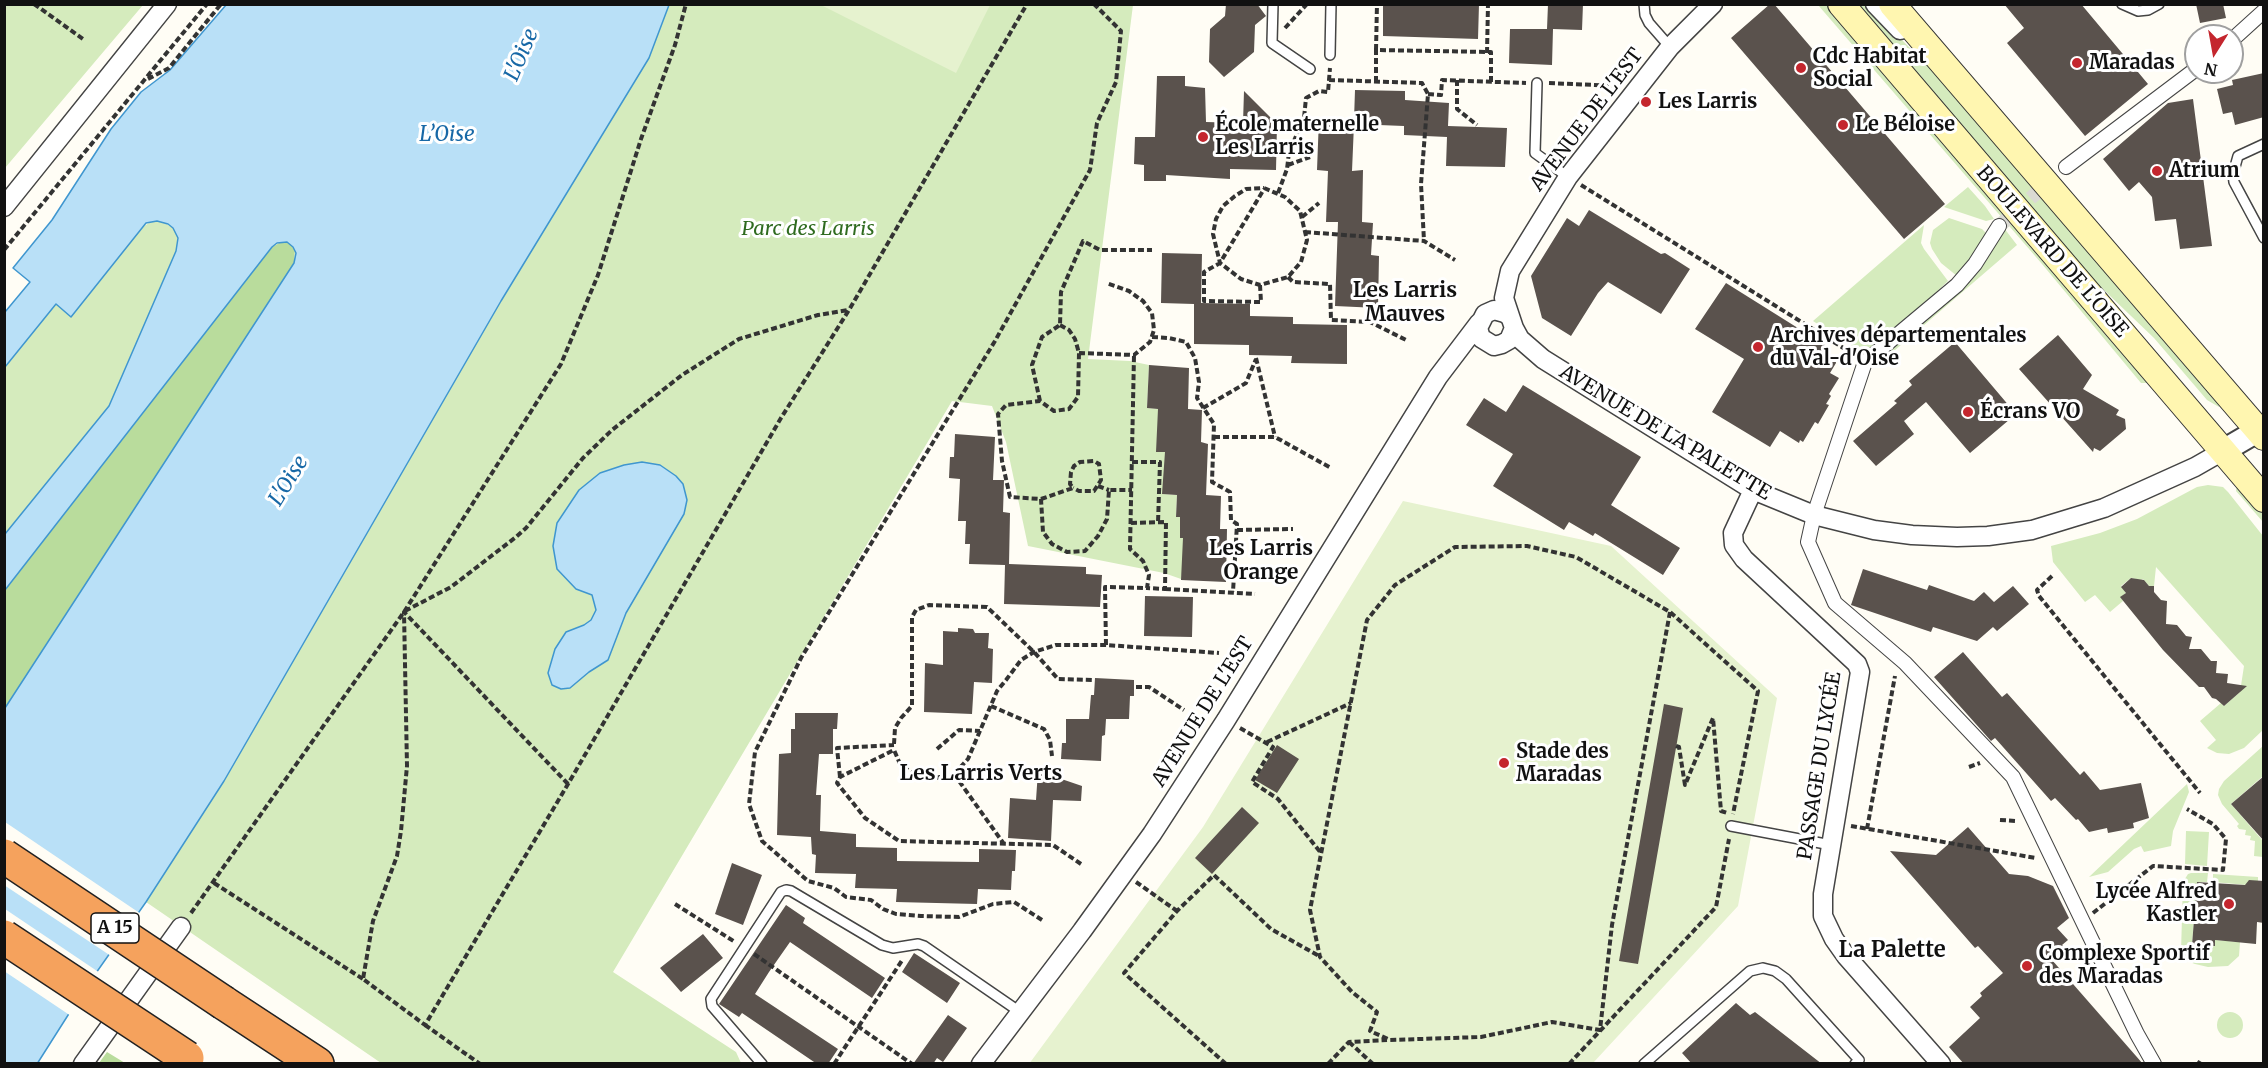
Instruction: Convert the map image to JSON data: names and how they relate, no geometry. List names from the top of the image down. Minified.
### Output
{"streets":{"highway":["A 15"],"main road":["BOULEVARD DE L'OISE"],"street":["AVENUE DE L'EST","AVENUE DE LA PALETTE","PASSAGE DU LYCÉE"]},"crossings":[["AVENUE DE L'EST","AVENUE DE LA PALETTE"],["BOULEVARD DE L'OISE","AVENUE DE LA PALETTE"],["AVENUE DE LA PALETTE","PASSAGE DU LYCÉE"]],"districts":["Les Larris Mauves","Les Larris Orange","Les Larris Verts","La Palette"],"water":["L'Oise","L’Oise"],"parks":["Parc des Larris"],"places":["Maradas","Cdc Habitat Social","Les Larris","Le Béloise","École maternelle Les Larris","Atrium","Archives départementales du Val-d'Oise","Écrans VO","Stade des Maradas","Lycée Alfred Kastler","Complexe Sportif des Maradas"],"north":"bottom"}
